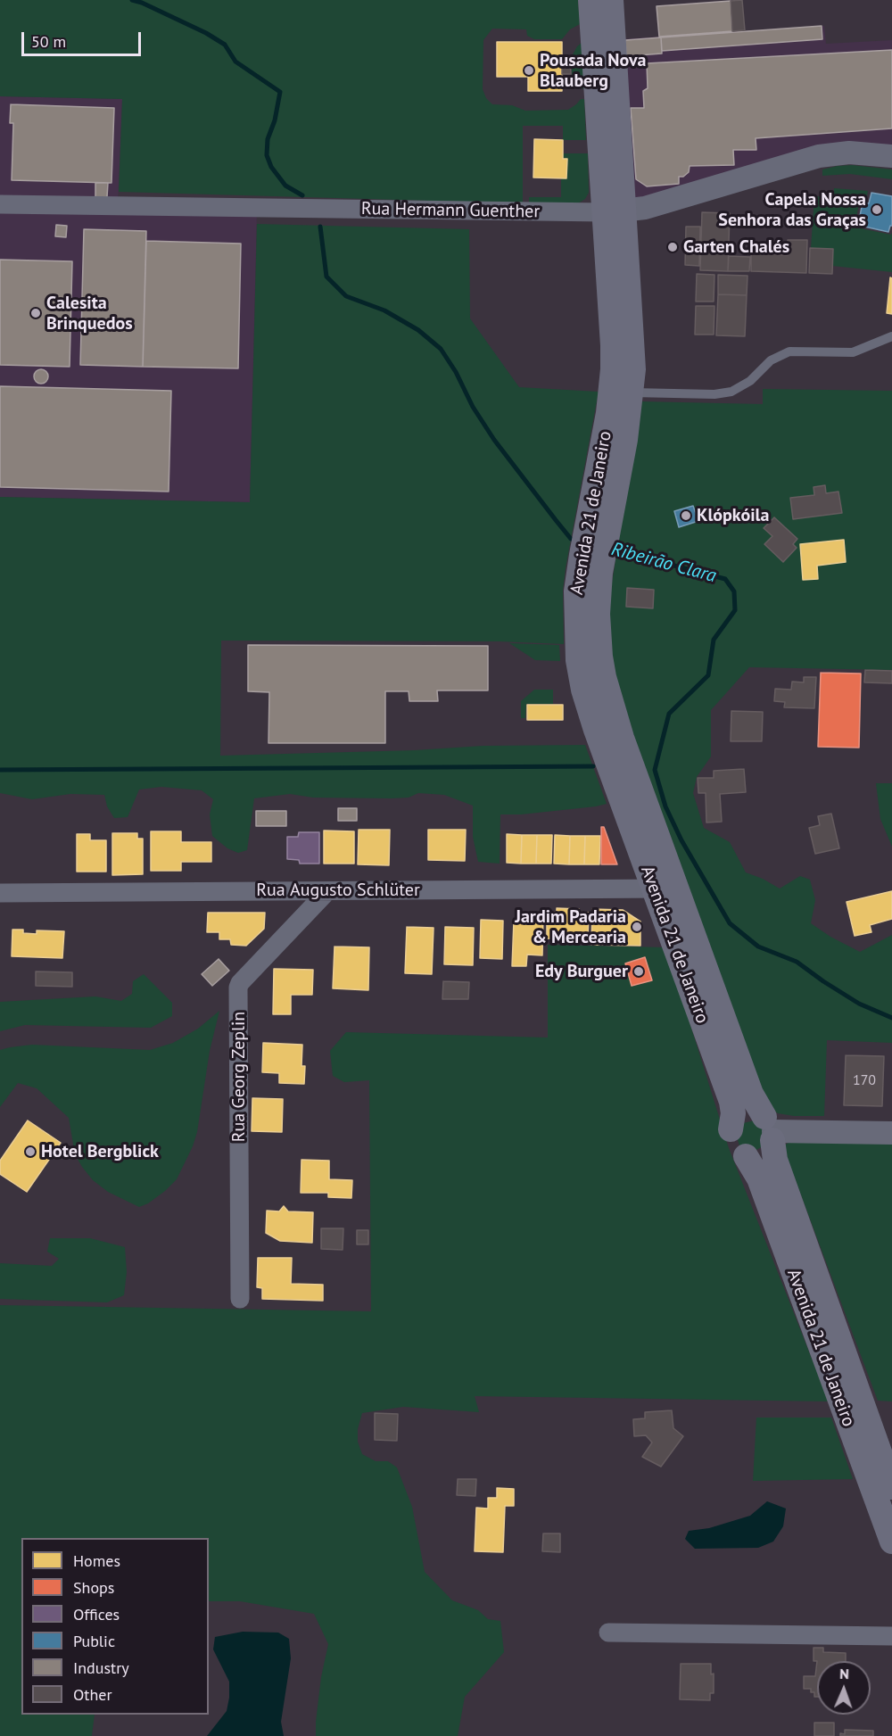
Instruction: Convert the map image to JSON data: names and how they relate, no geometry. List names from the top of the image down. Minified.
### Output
{"streets":{"main road":["Avenida 21 de Janeiro"],"street":["Rua Hermann Guenther","Rua Augusto Schlüter","Rua Georg Zeplin"]},"crossings":[["Rua Hermann Guenther","Avenida 21 de Janeiro"],["Avenida 21 de Janeiro","Rua Augusto Schlüter"],["Rua Augusto Schlüter","Rua Georg Zeplin"]],"water":["Ribeirão Clara"],"places":["Pousada Nova Blauberg","Capela Nossa Senhora das Graças","Garten Chalés","Calesita Brinquedos","Klópkóila","Jardim Padaria & Mercearia","Edy Burguer","Hotel Bergblick"],"house_numbers":["170"],"legend":["Homes","Shops","Offices","Public","Industry","Other"],"scale_bar":"50 m","north":"top"}
